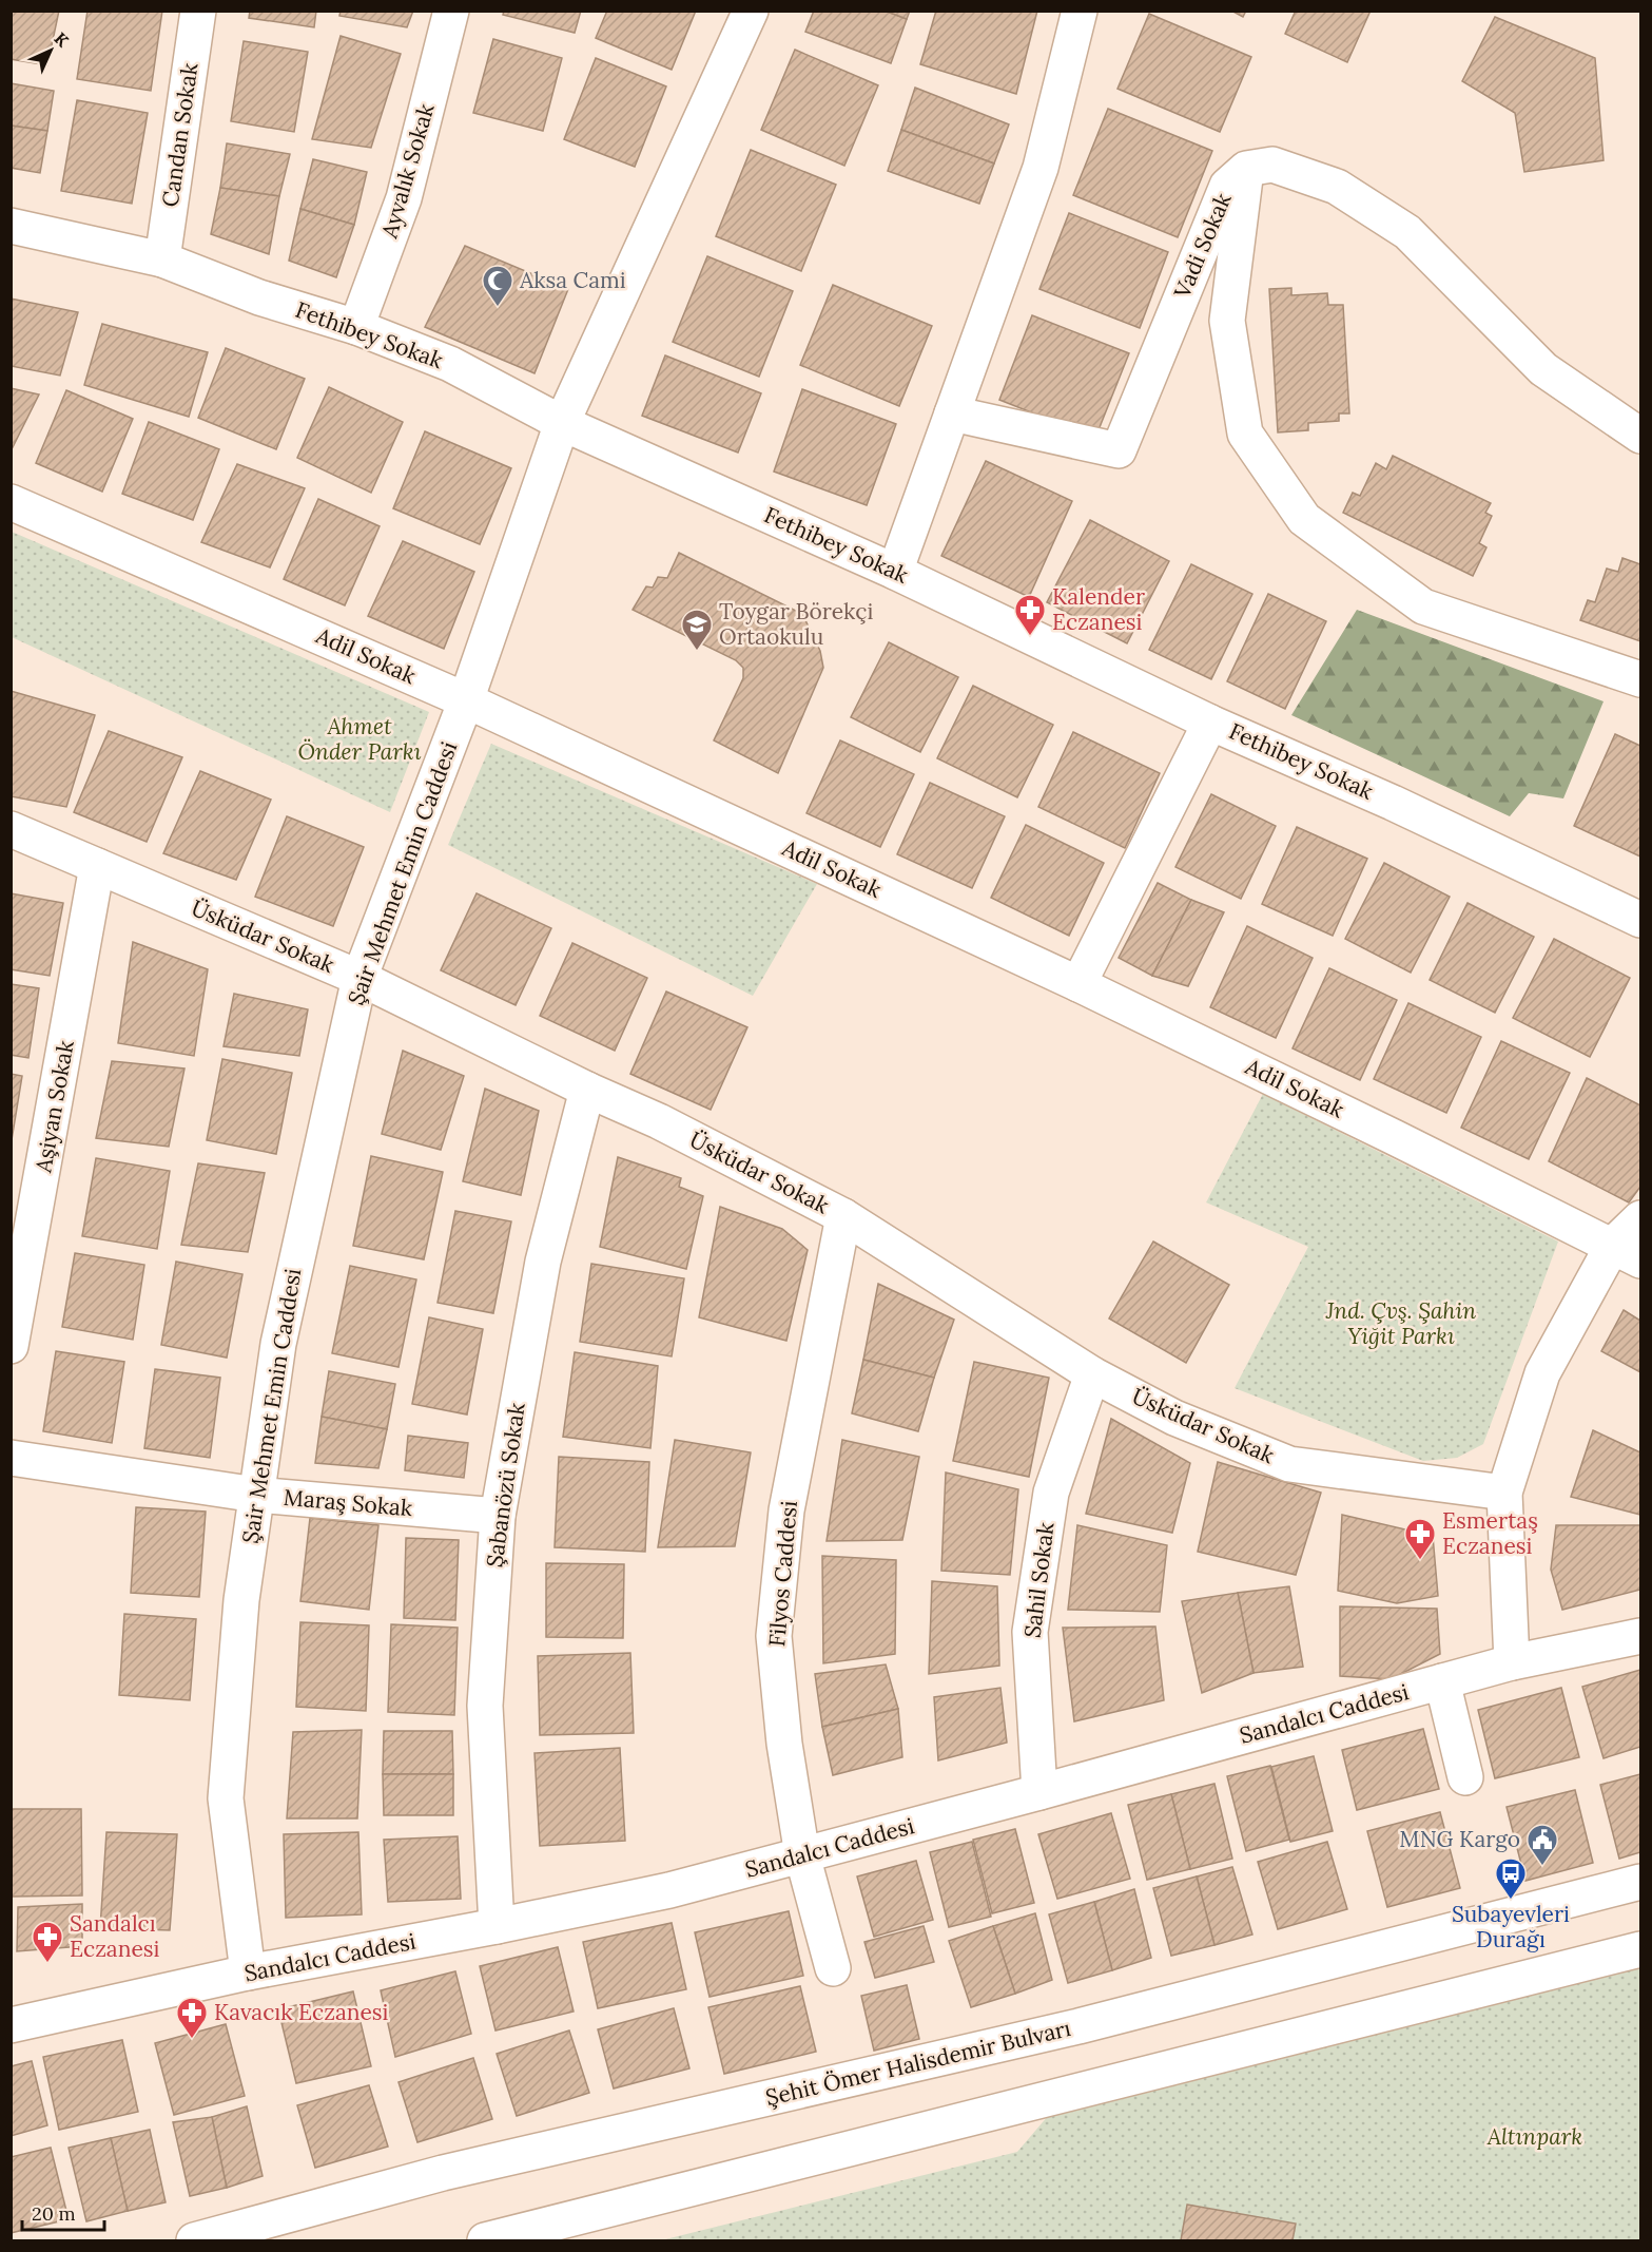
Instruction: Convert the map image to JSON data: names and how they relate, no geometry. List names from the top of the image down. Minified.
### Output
{"streets":{"main road":["Candan Sokak","Ayvalık Sokak","Vadi Sokak","Fethibey Sokak","Adil Sokak","Şair Mehmet Emin Caddesi","Üsküdar Sokak","Aşiyan Sokak","Şabanözü Sokak","Maraş Sokak","Filyos Caddesi","Sahil Sokak","Sandalcı Caddesi","Şehit Ömer Halisdemir Bulvarı"]},"crossings":[["Candan Sokak","Fethibey Sokak"],["Ayvalık Sokak","Fethibey Sokak"],["Fethibey Sokak","Şair Mehmet Emin Caddesi"],["Adil Sokak","Şair Mehmet Emin Caddesi"],["Şair Mehmet Emin Caddesi","Üsküdar Sokak"],["Şair Mehmet Emin Caddesi","Maraş Sokak"],["Şair Mehmet Emin Caddesi","Sandalcı Caddesi"],["Üsküdar Sokak","Aşiyan Sokak"],["Üsküdar Sokak","Şabanözü Sokak"],["Üsküdar Sokak","Filyos Caddesi"],["Üsküdar Sokak","Sahil Sokak"],["Şabanözü Sokak","Maraş Sokak"],["Şabanözü Sokak","Sandalcı Caddesi"],["Filyos Caddesi","Sandalcı Caddesi"],["Sahil Sokak","Sandalcı Caddesi"]],"parks":["Ahmet Önder Parkı","Jnd. Çvş. Şahin Yiğit Parkı","Altınpark"],"places":{"mosque":["Aksa Cami"],"pharmacy":["Kalender Eczanesi","Esmertaş Eczanesi","Sandalcı Eczanesi","Kavacık Eczanesi"],"school or university":["Toygar Börekçi Ortaokulu"],"public building":["MNG Kargo"],"bus stop":["Subayevleri Durağı"]},"scale_bar":"20 m","north":"top right"}
